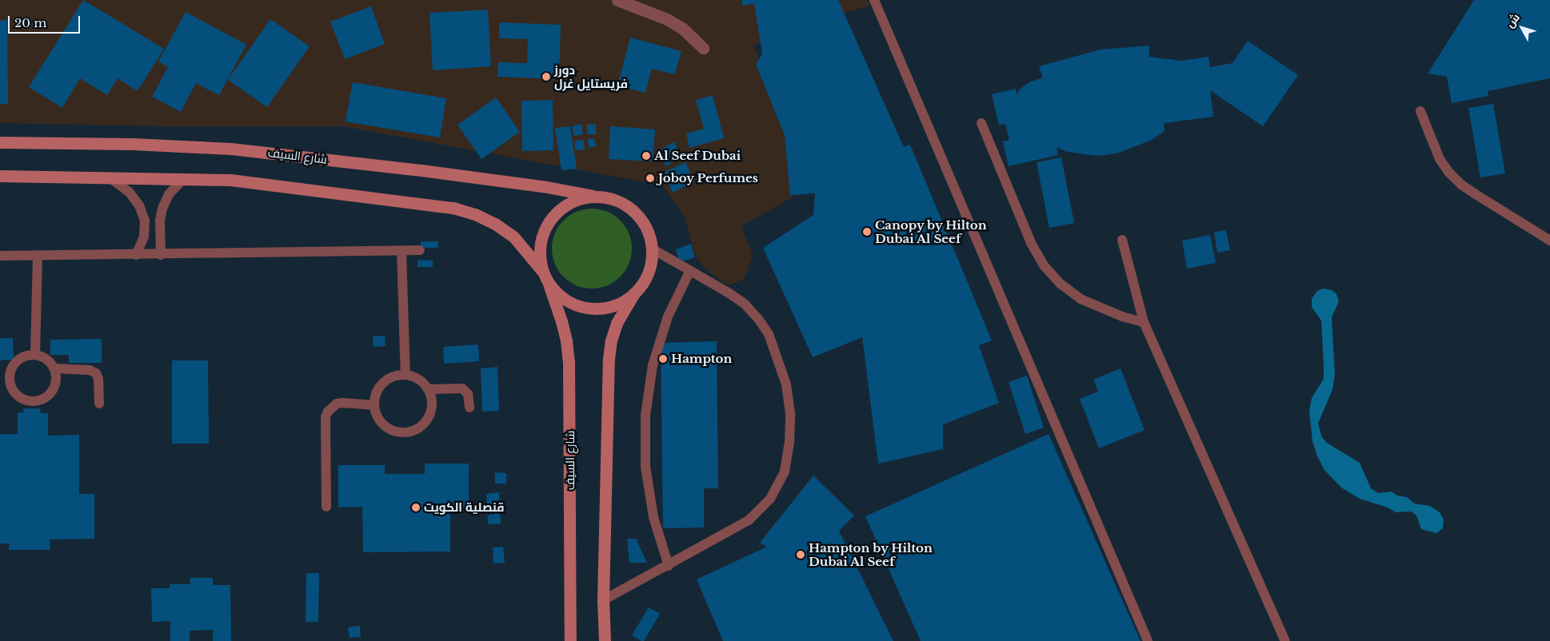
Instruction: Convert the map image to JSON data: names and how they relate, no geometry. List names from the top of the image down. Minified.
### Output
{"streets":{"street":["شارع السيف"]},"places":["دورز فريستايل غرل","Al Seef Dubai","Joboy Perfumes","Canopy by Hilton Dubai Al Seef","Hampton","قنصلية الكويت","Hampton by Hilton Dubai Al Seef"],"scale_bar":"20 m","north":"top left"}
